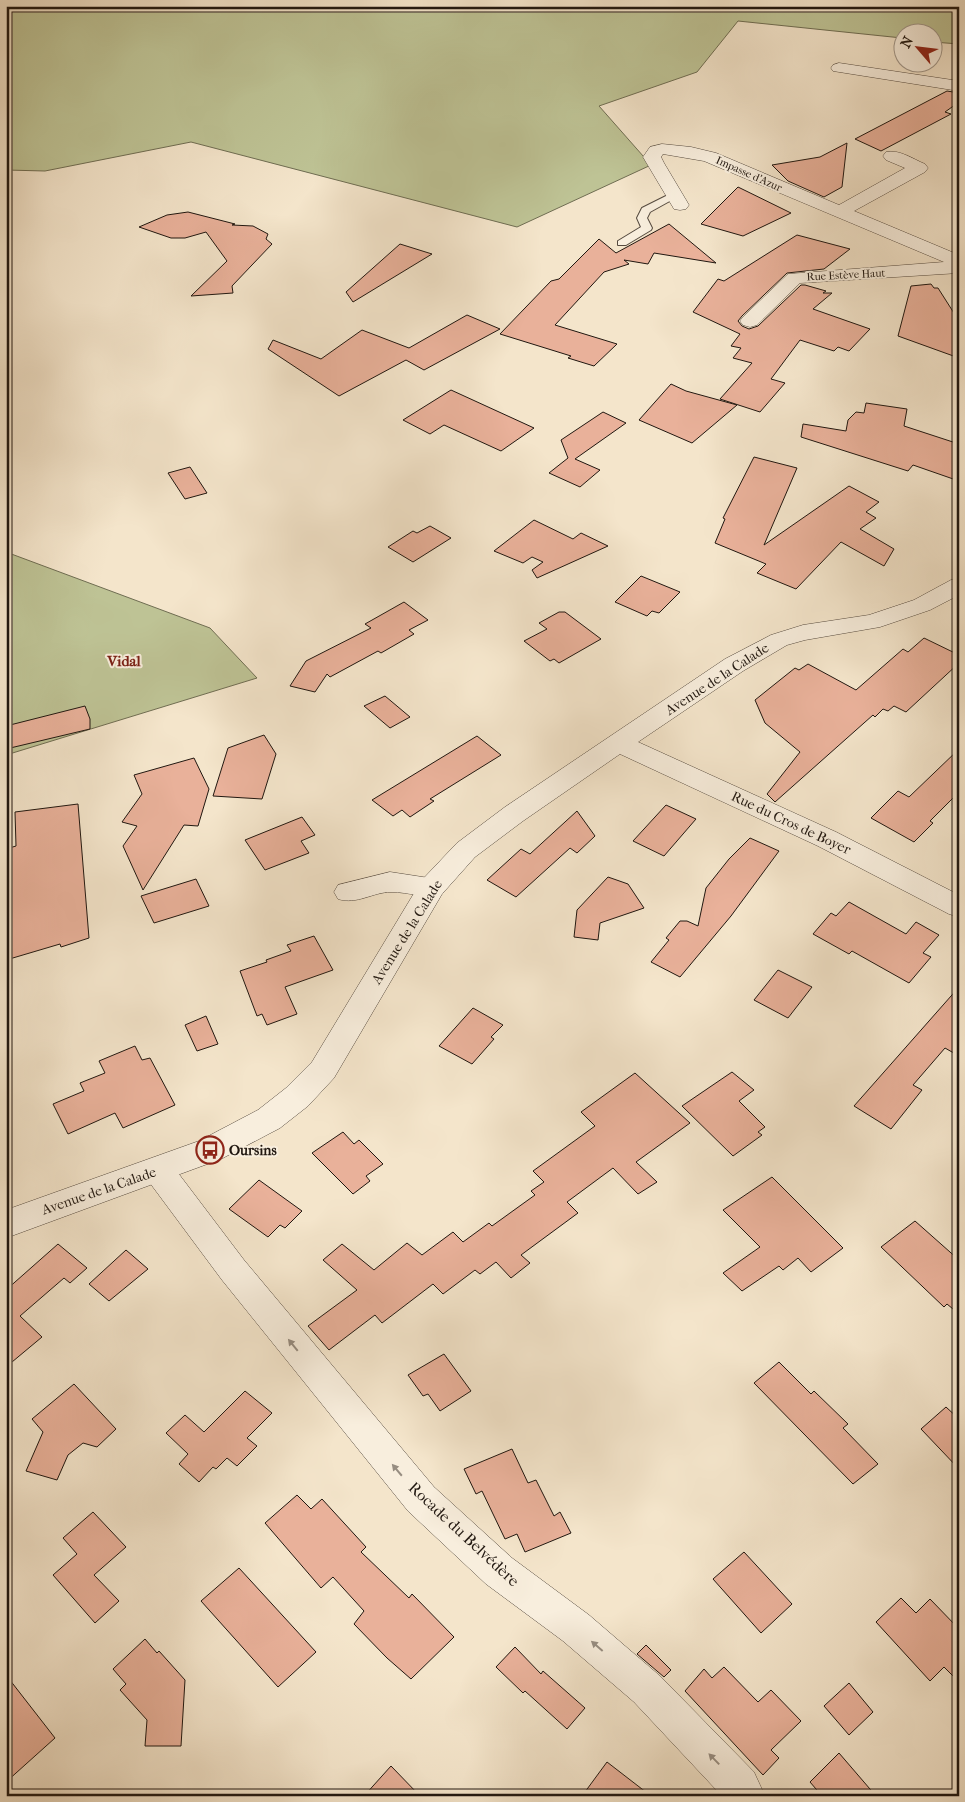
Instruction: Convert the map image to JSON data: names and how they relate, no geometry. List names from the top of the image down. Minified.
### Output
{"streets":{"street":["Impasse d'Azur","Rue Estève Haut","Avenue de la Calade","Rue du Cros de Boyer","Rocade du Belvédère"]},"crossings":[["Avenue de la Calade","Rue du Cros de Boyer"],["Avenue de la Calade","Rocade du Belvédère"]],"one_way":["Rocade du Belvédère"],"districts":["Vidal"],"places":{"bus stop":["Oursins"]},"north":"top left"}
